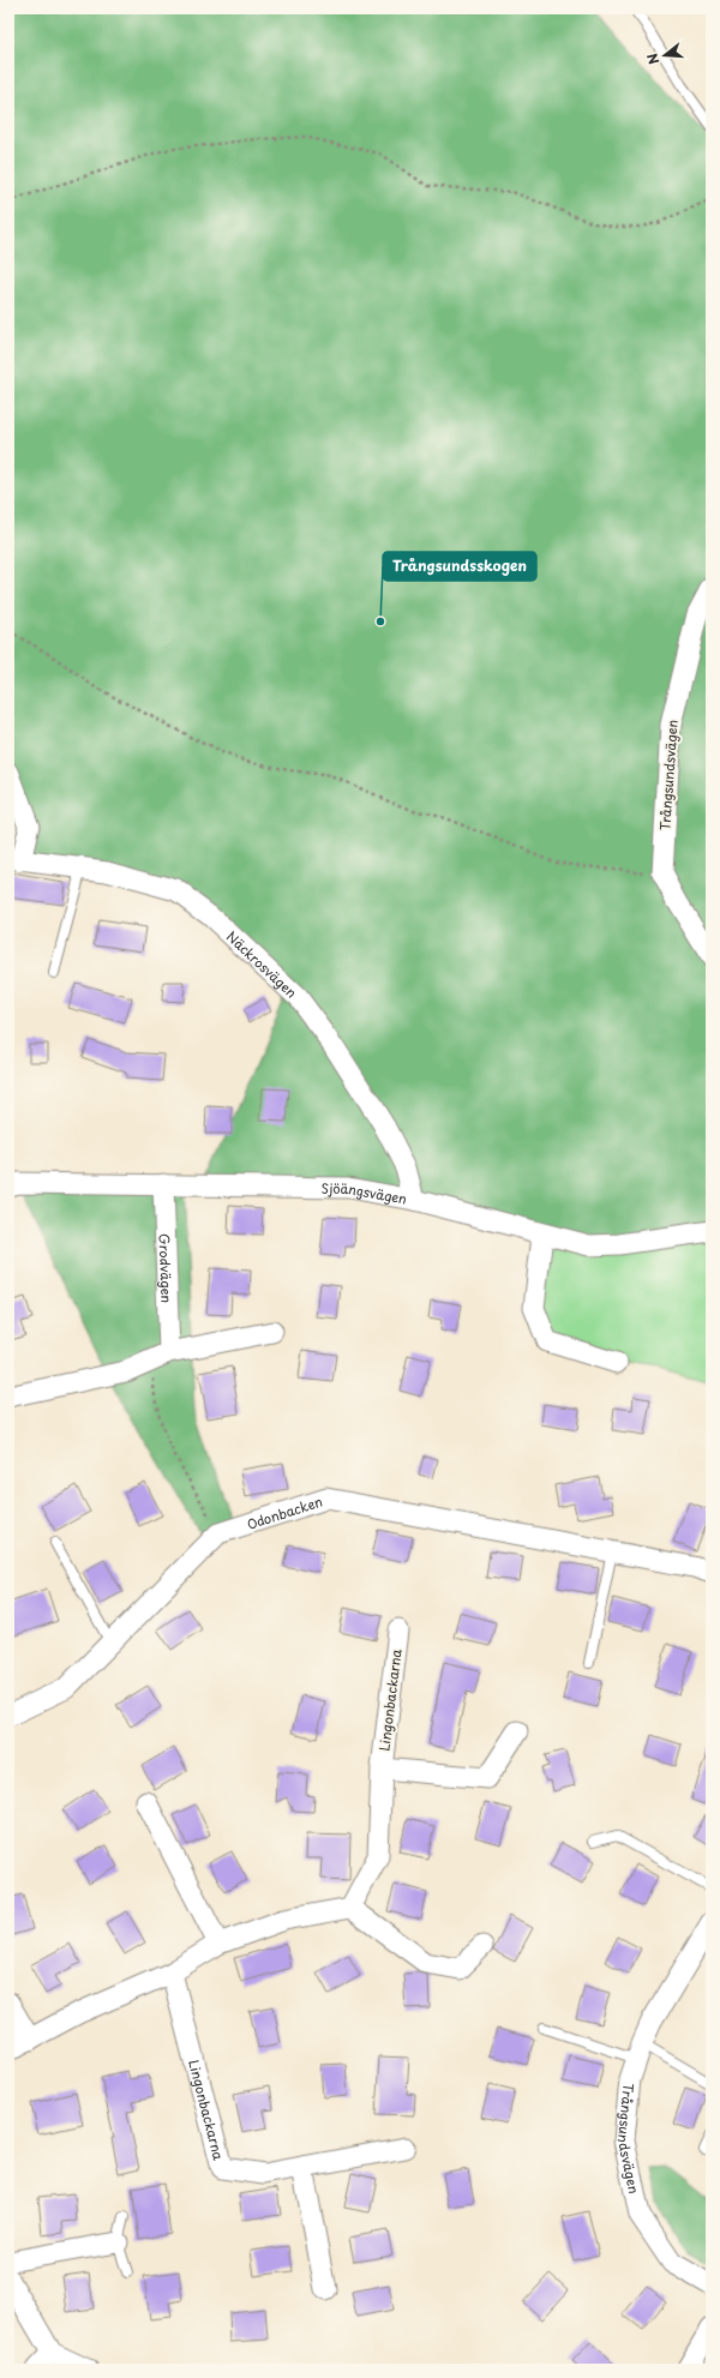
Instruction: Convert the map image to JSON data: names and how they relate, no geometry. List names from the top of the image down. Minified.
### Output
{"streets":{"street":["Trångsundsvägen","Näckrosvägen","Sjöängsvägen","Grodvägen","Odonbacken","Lingonbackarna"]},"crossings":[["Näckrosvägen","Sjöängsvägen"],["Sjöängsvägen","Grodvägen"]],"places":["Trångsundsskogen"],"north":"left"}
